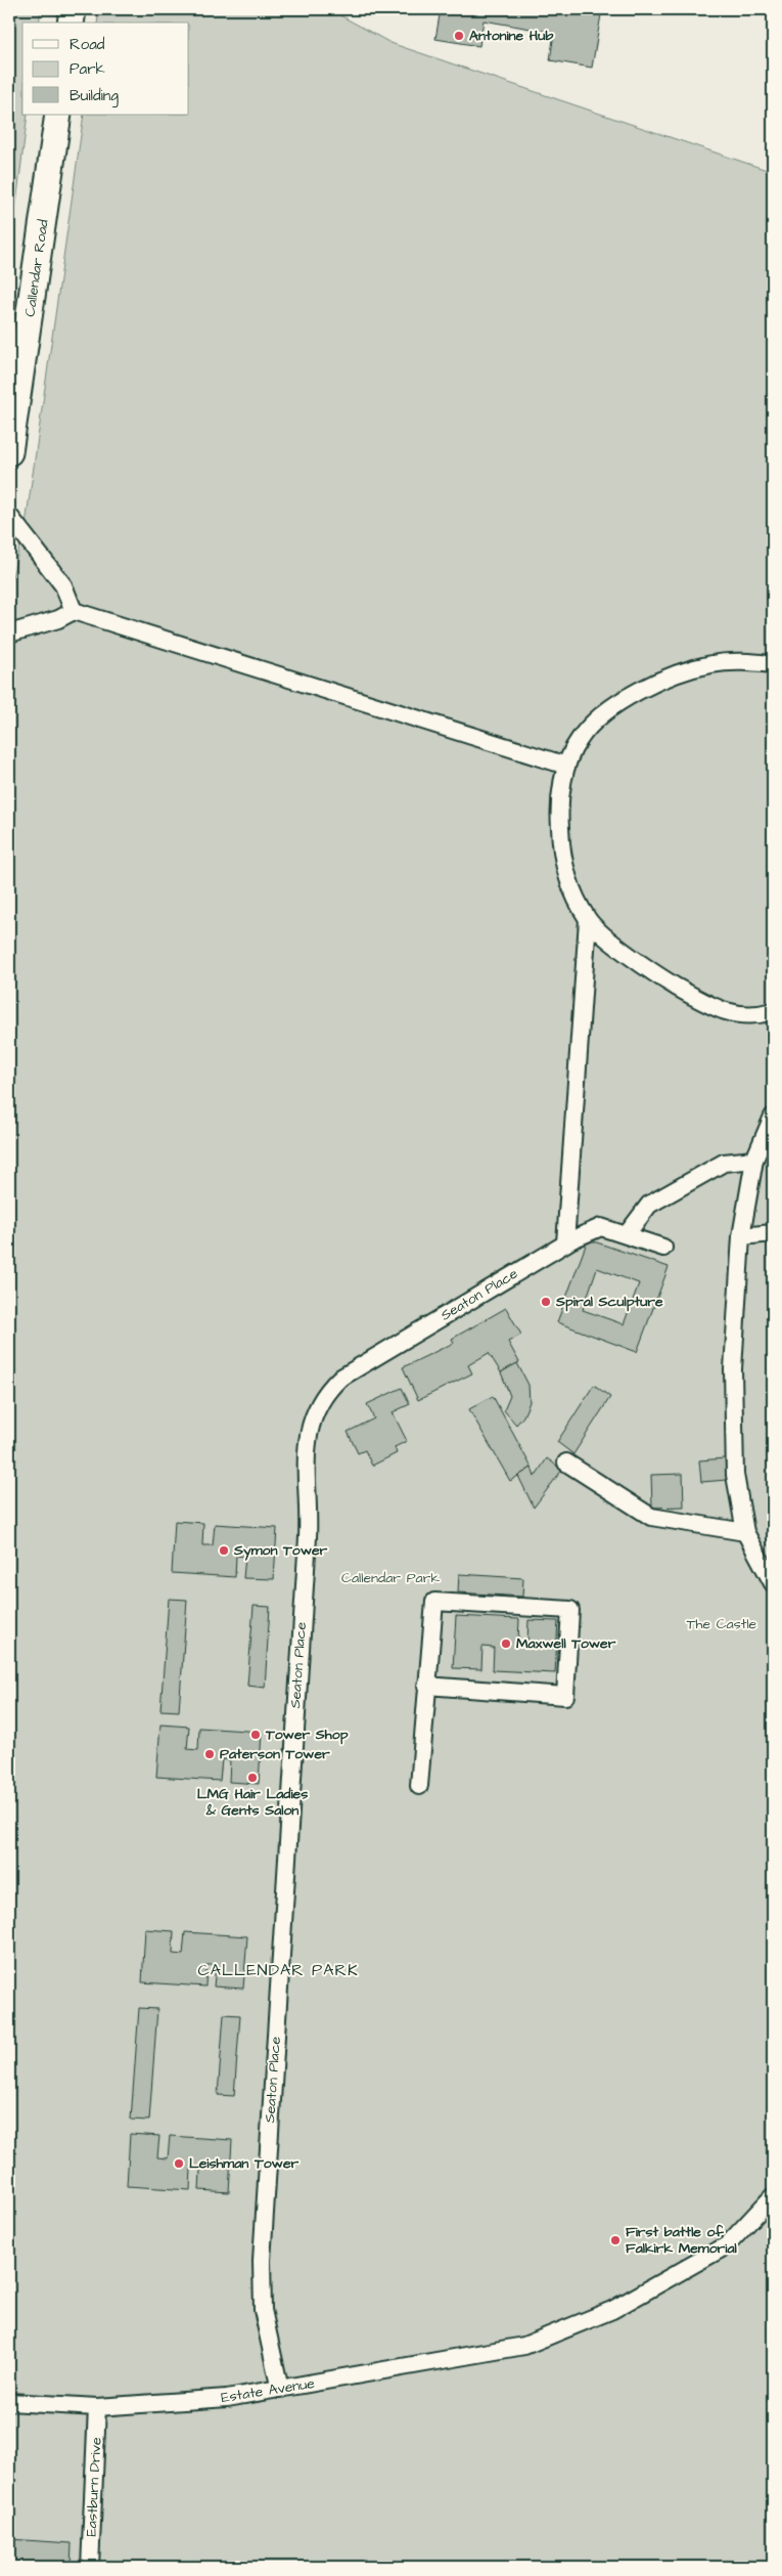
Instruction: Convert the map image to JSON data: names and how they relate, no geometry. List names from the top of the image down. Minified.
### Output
{"streets":{"main road":["Callendar Road"],"street":["Seaton Place","Estate Avenue","Eastburn Drive"]},"crossings":[["Seaton Place","Estate Avenue"],["Estate Avenue","Eastburn Drive"]],"districts":["CALLENDAR PARK"],"parks":["Callendar Park","The Castle"],"places":["Antonine Hub","Spiral Sculpture","Symon Tower","Maxwell Tower","Tower Shop","Paterson Tower","LMG Hair Ladies & Gents Salon","Leishman Tower","First battle of Falkirk Memorial"],"legend":["Road","Park","Building"]}
